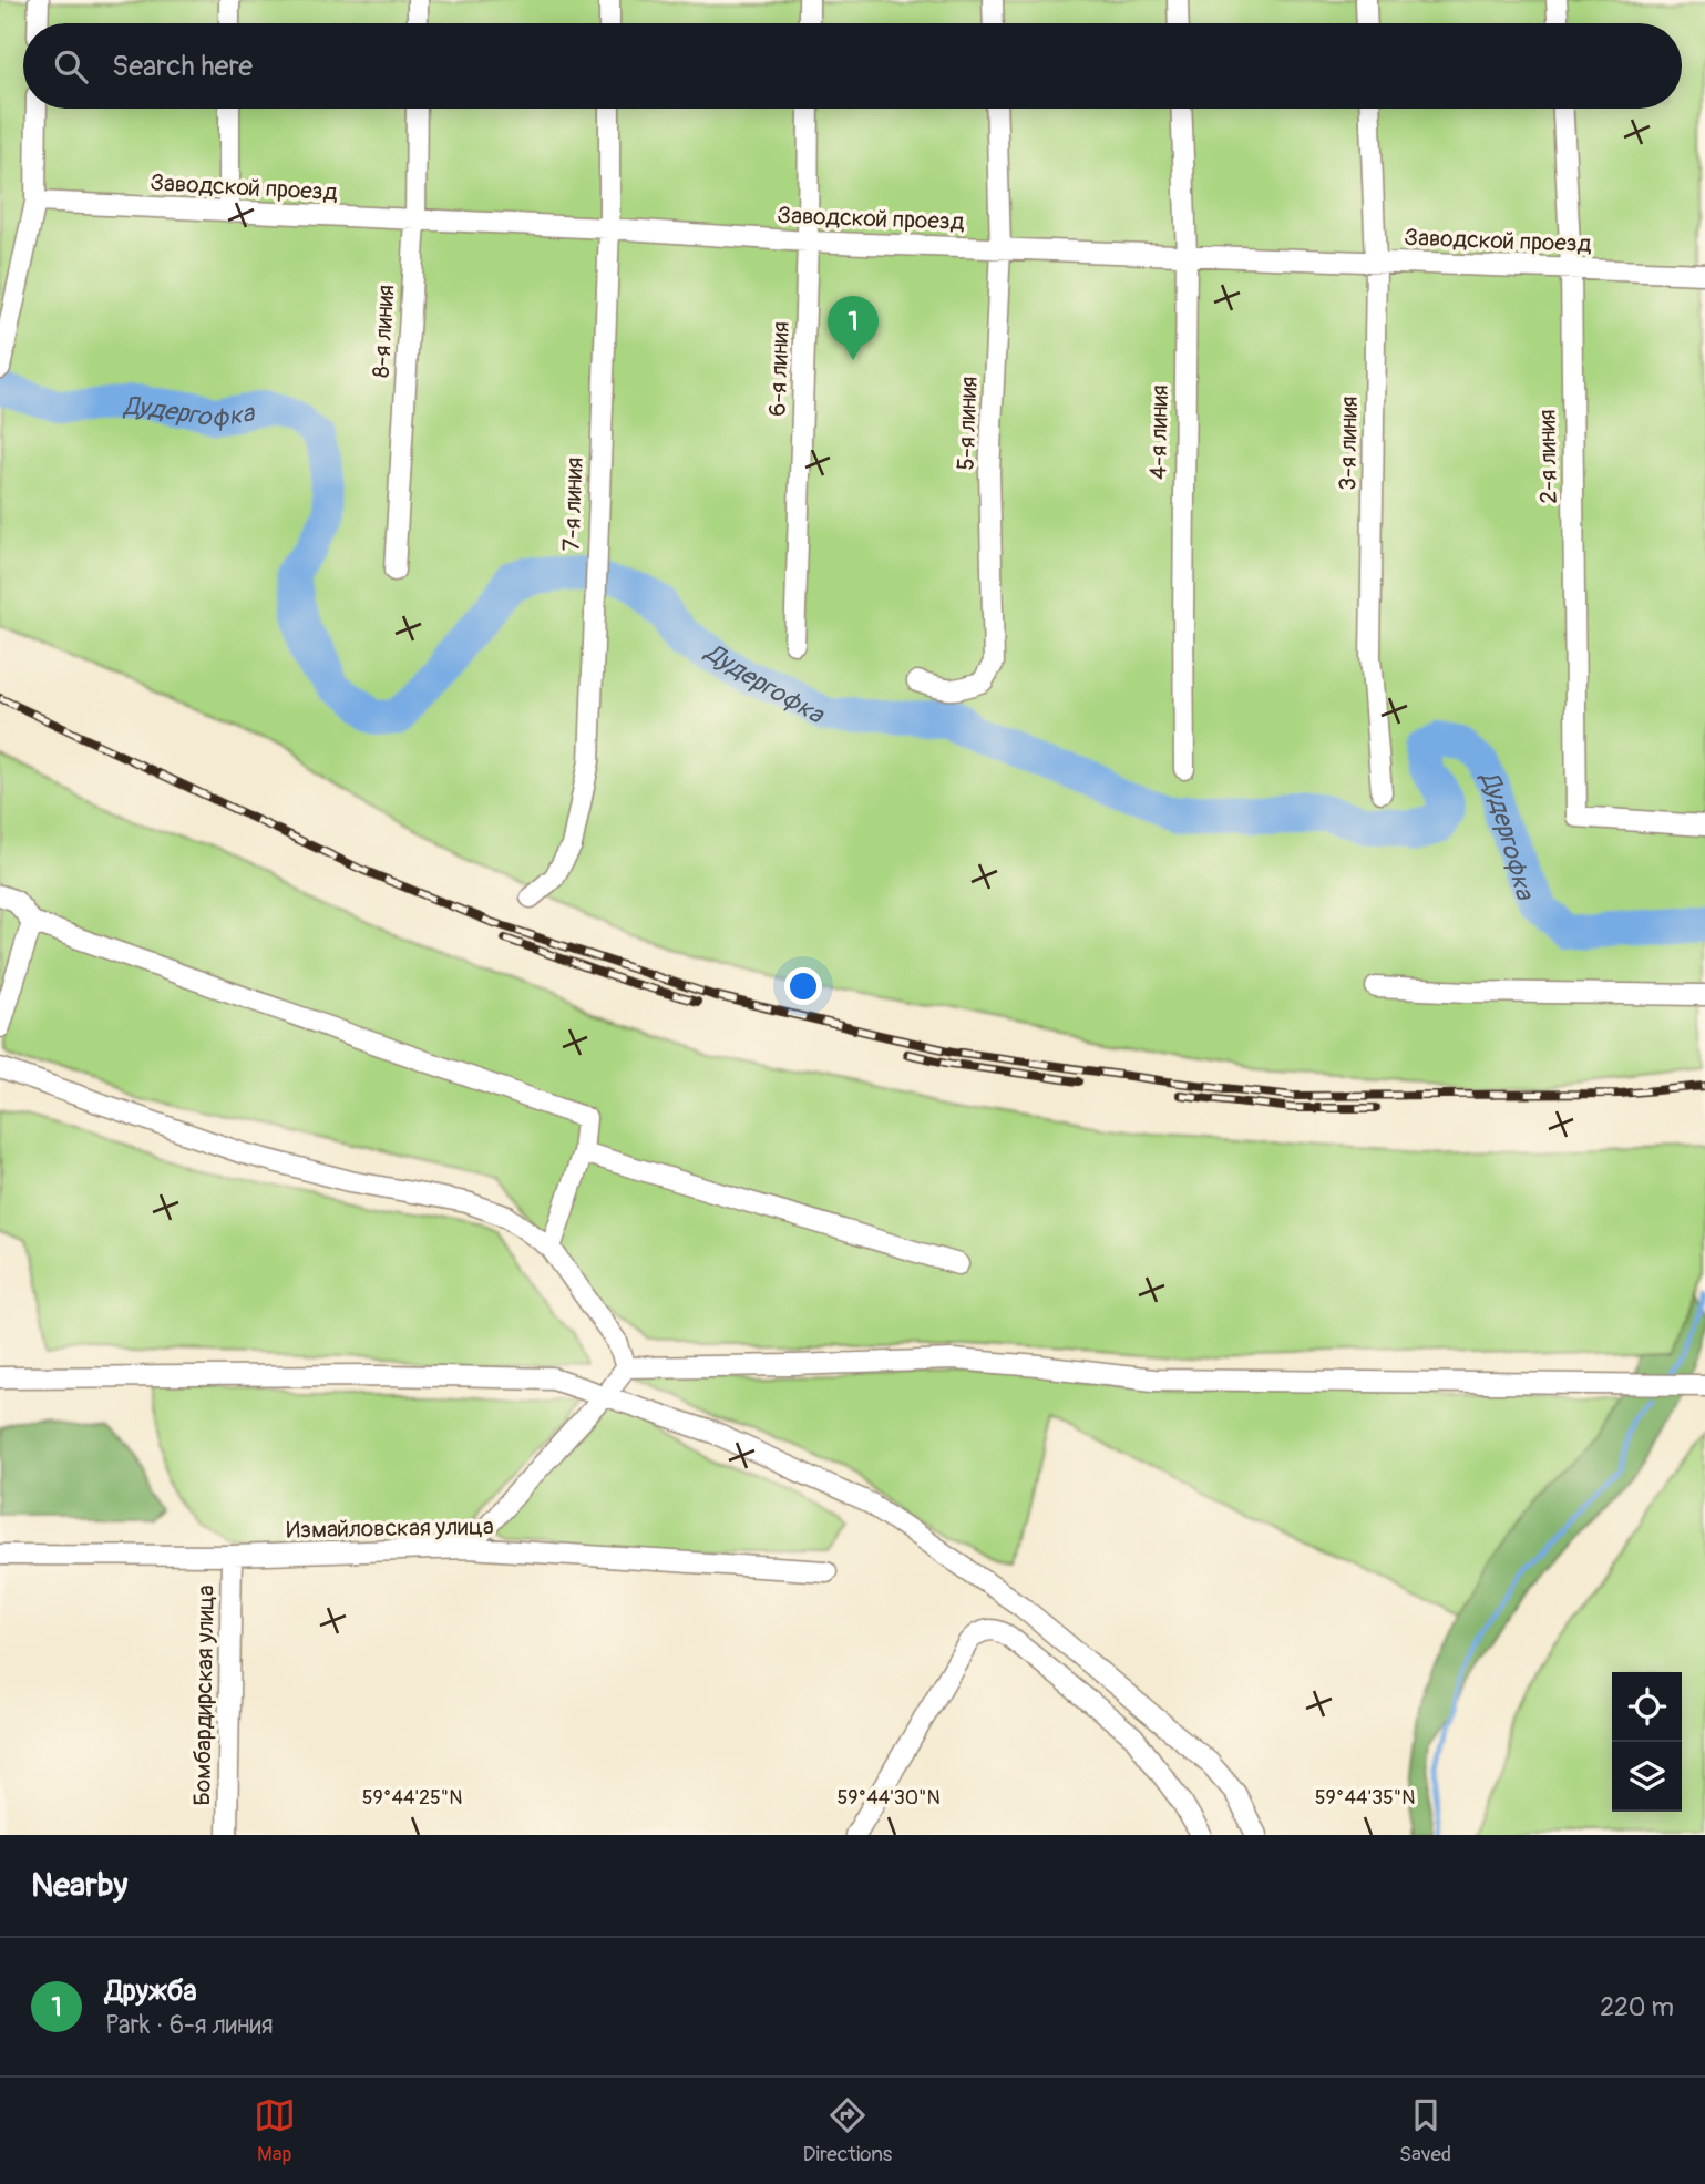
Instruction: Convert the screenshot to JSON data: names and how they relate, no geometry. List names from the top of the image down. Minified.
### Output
{"streets":{"street":["Заводской проезд","8-я линия","6-я линия","5-я линия","4-я линия","3-я линия","2-я линия","7-я линия","Измайловская улица","Бомбардирская улица"]},"crossings":[["Заводской проезд","8-я линия"],["Заводской проезд","6-я линия"],["Заводской проезд","5-я линия"],["Заводской проезд","4-я линия"],["Заводской проезд","3-я линия"],["Заводской проезд","2-я линия"],["Заводской проезд","7-я линия"],["Измайловская улица","Бомбардирская улица"]],"water":["Дудергофка"],"page":{"search":"Search here","pins":"1","heading":"Nearby","list":[{"mark":"1","name":"Дружба","note":"Park · 6-я линия","value":"220 m"}],"nav":["Map","Directions","Saved"]},"coordinates":["59°44'25\"N","59°44'30\"N","59°44'35\"N"]}
